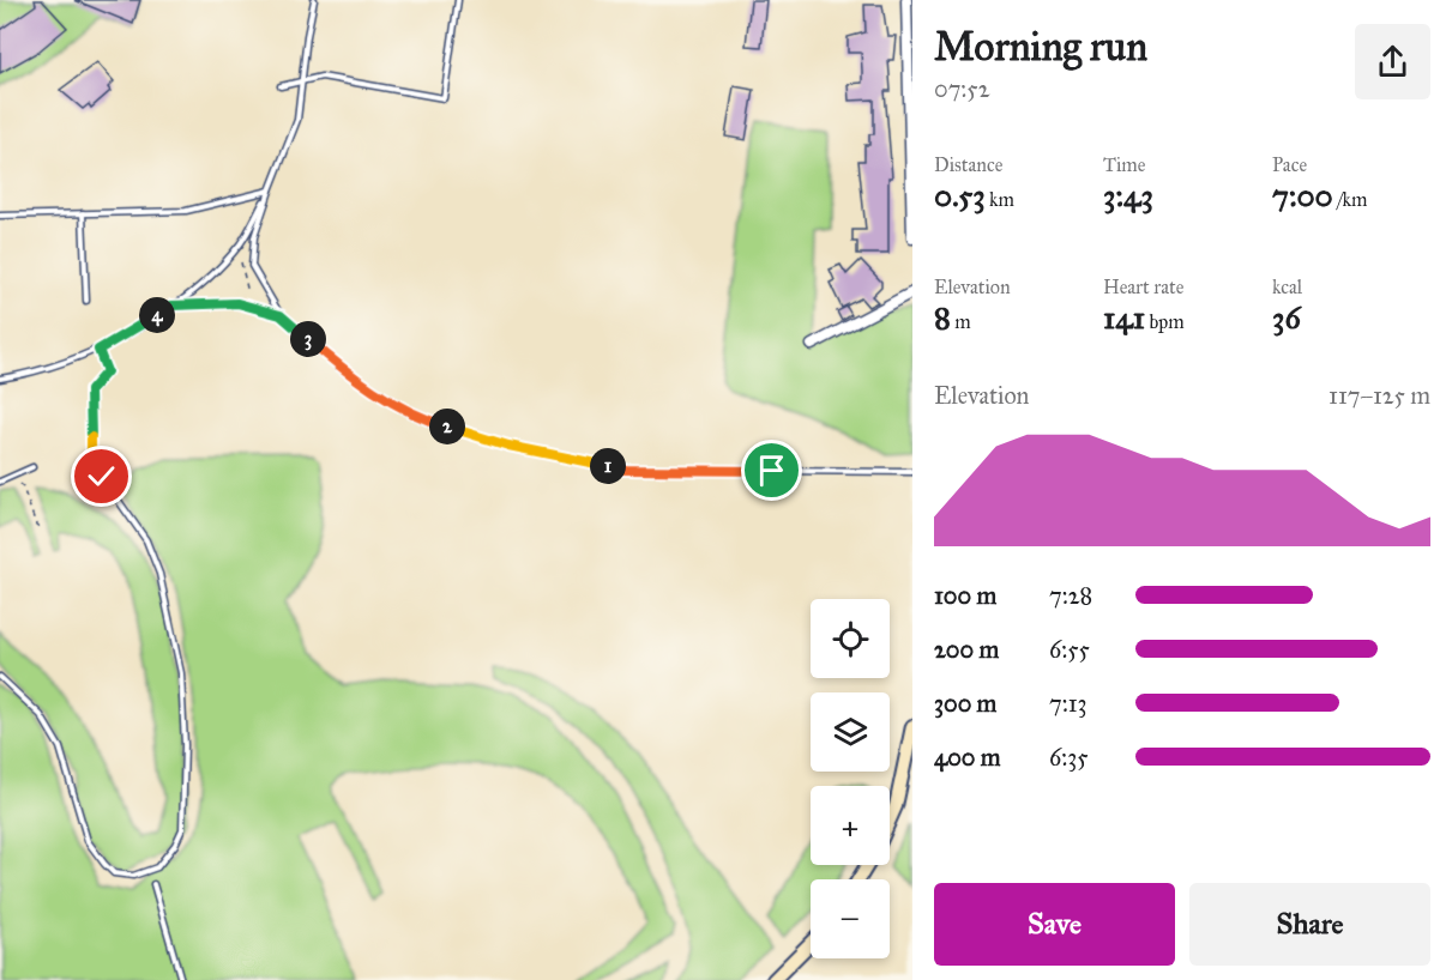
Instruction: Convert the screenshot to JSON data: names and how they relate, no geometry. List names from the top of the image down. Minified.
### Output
{"page":{"heading":["Morning run","07:52"],"stats":[["Distance","0.53 km"],["Time","3:43"],["Pace","7:00 /km"],["Elevation","8 m"],["Heart rate","141 bpm"],["kcal","36"]],"pins":["4","3","2","1"],"chart":["Elevation","117–125 m"],"list":[{"name":"100 m","note":"7:28"},{"name":"200 m","note":"6:55"},{"name":"300 m","note":"7:13"},{"name":"400 m","note":"6:35"}],"map_buttons":["+","−"],"buttons":["Save","Share"]}}
